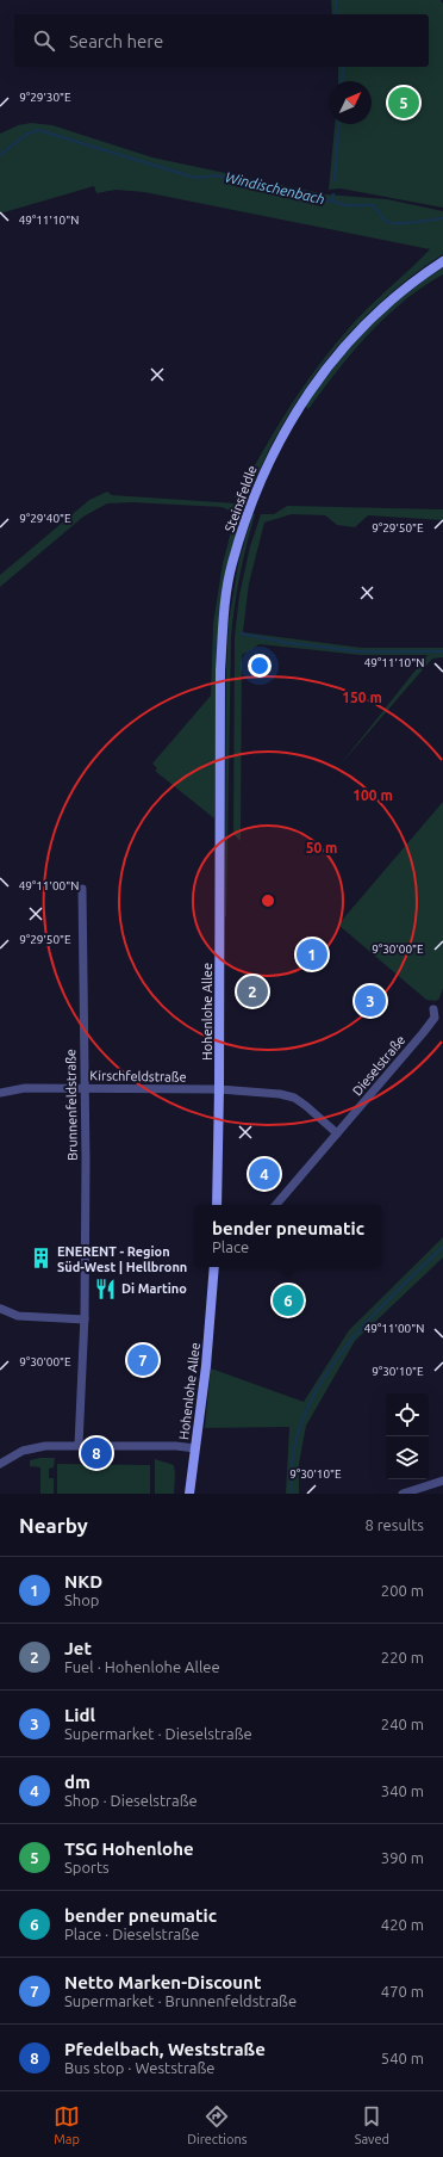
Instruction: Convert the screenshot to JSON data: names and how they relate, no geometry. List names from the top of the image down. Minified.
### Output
{"streets":{"street":["Steinsfeldle","Hohenlohe Allee","Dieselstraße","Kirschfeldstraße","Brunnenfeldstraße"]},"crossings":[["Steinsfeldle","Hohenlohe Allee"],["Hohenlohe Allee","Kirschfeldstraße"],["Kirschfeldstraße","Brunnenfeldstraße"]],"water":["Windischenbach"],"places":{"building":["ENERENT - Region Süd-West | Hellbronn"],"restaurant":["Di Martino"]},"north":"top right","page":{"search":"Search here","pins":["5","1","2","3","4","6","7","8"],"popup":["bender pneumatic","Place"],"heading":["Nearby","8 results"],"list":[{"mark":"1","name":"NKD","note":"Shop","value":"200 m"},{"mark":"2","name":"Jet","note":"Fuel · Hohenlohe Allee","value":"220 m"},{"mark":"3","name":"Lidl","note":"Supermarket · Dieselstraße","value":"240 m"},{"mark":"4","name":"dm","note":"Shop · Dieselstraße","value":"340 m"},{"mark":"5","name":"TSG Hohenlohe","note":"Sports","value":"390 m"},{"mark":"6","name":"bender pneumatic","note":"Place · Dieselstraße","value":"420 m"},{"mark":"7","name":"Netto Marken-Discount","note":"Supermarket · Brunnenfeldstraße","value":"470 m"},{"mark":"8","name":"Pfedelbach, Weststraße","note":"Bus stop · Weststraße","value":"540 m"}],"nav":["Map","Directions","Saved"]},"coordinates":["9°29'30\"E","49°11'10\"N","9°29'40\"E","9°29'50\"E","49°11'00\"N","9°30'00\"E","9°30'10\"E"],"rings":["150 m","100 m","50 m"]}
